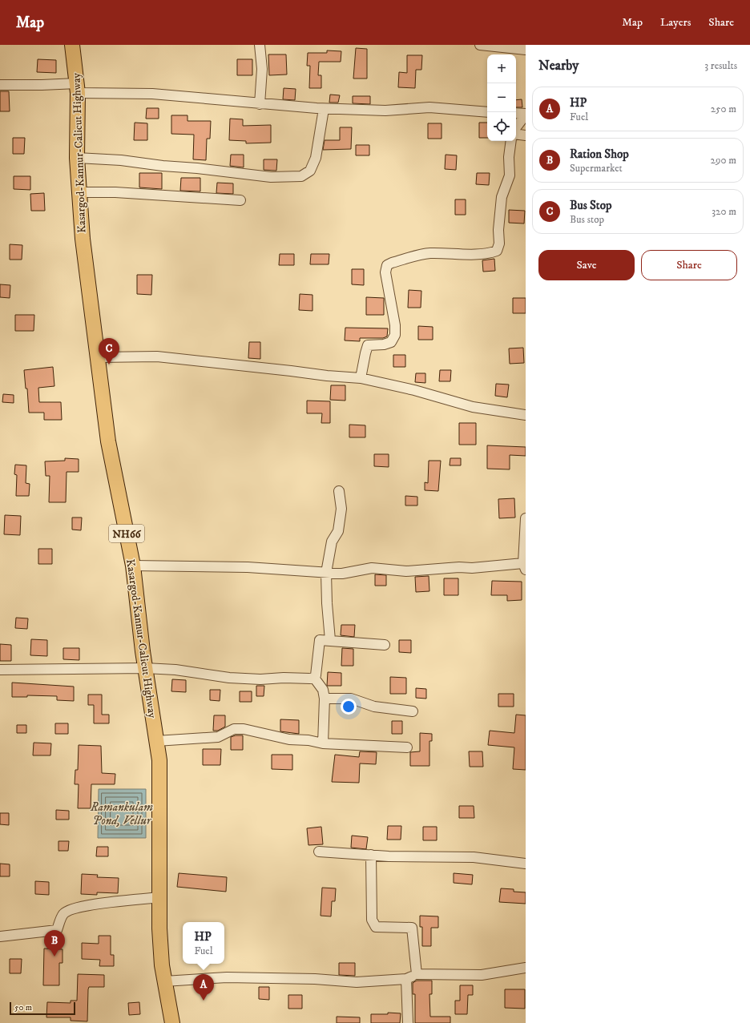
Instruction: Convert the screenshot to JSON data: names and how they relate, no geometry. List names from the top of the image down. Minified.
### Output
{"streets":{"highway":["Kasargod-Kannur-Calicut Highway","NH66"]},"water":["Ramankulam Pond, Vellur"],"scale_bar":"50 m","page":{"header":"Map","nav":["Map","Layers","Share"],"heading":["Nearby","3 results"],"map_buttons":["+","−"],"list":[{"mark":"A","name":"HP","note":"Fuel","value":"250 m"},{"mark":"B","name":"Ration Shop","note":"Supermarket","value":"290 m"},{"mark":"C","name":"Bus Stop","note":"Bus stop","value":"320 m"}],"buttons":["Save","Share"],"pins":["C","B","A"],"popup":["HP","Fuel"],"scale":"50 m"}}
